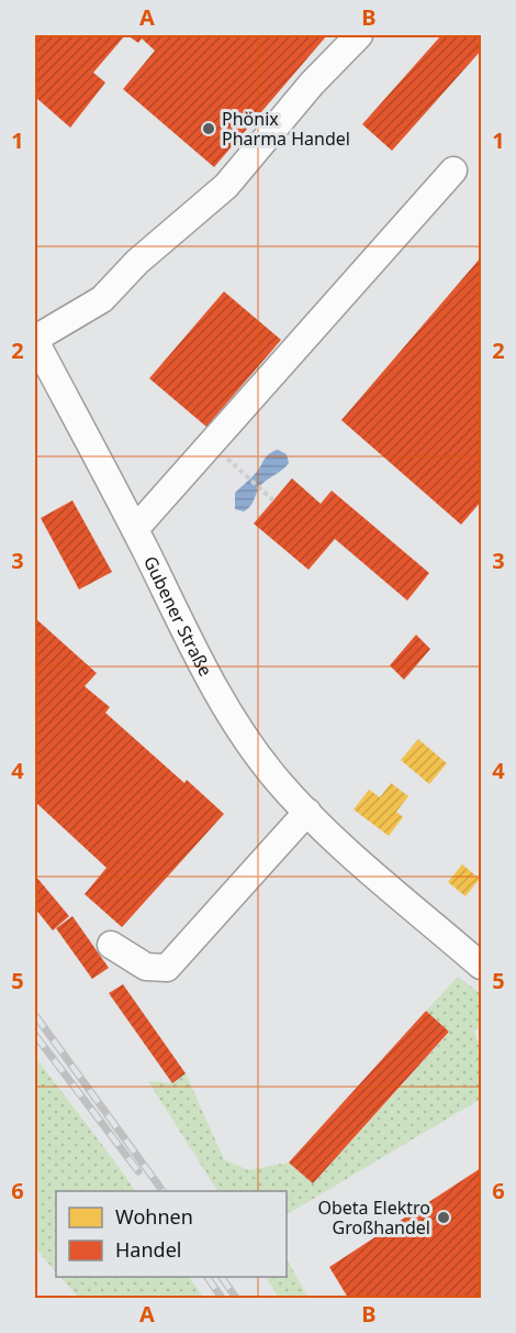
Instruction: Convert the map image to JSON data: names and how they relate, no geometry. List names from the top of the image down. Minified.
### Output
{"streets":{"street":["Gubener Straße"]},"places":["Phönix Pharma Handel","Obeta Elektro Großhandel"],"legend":["Wohnen","Handel"],"grid":{"columns":["A","B"],"rows":["1","2","3","4","5","6"]}}
